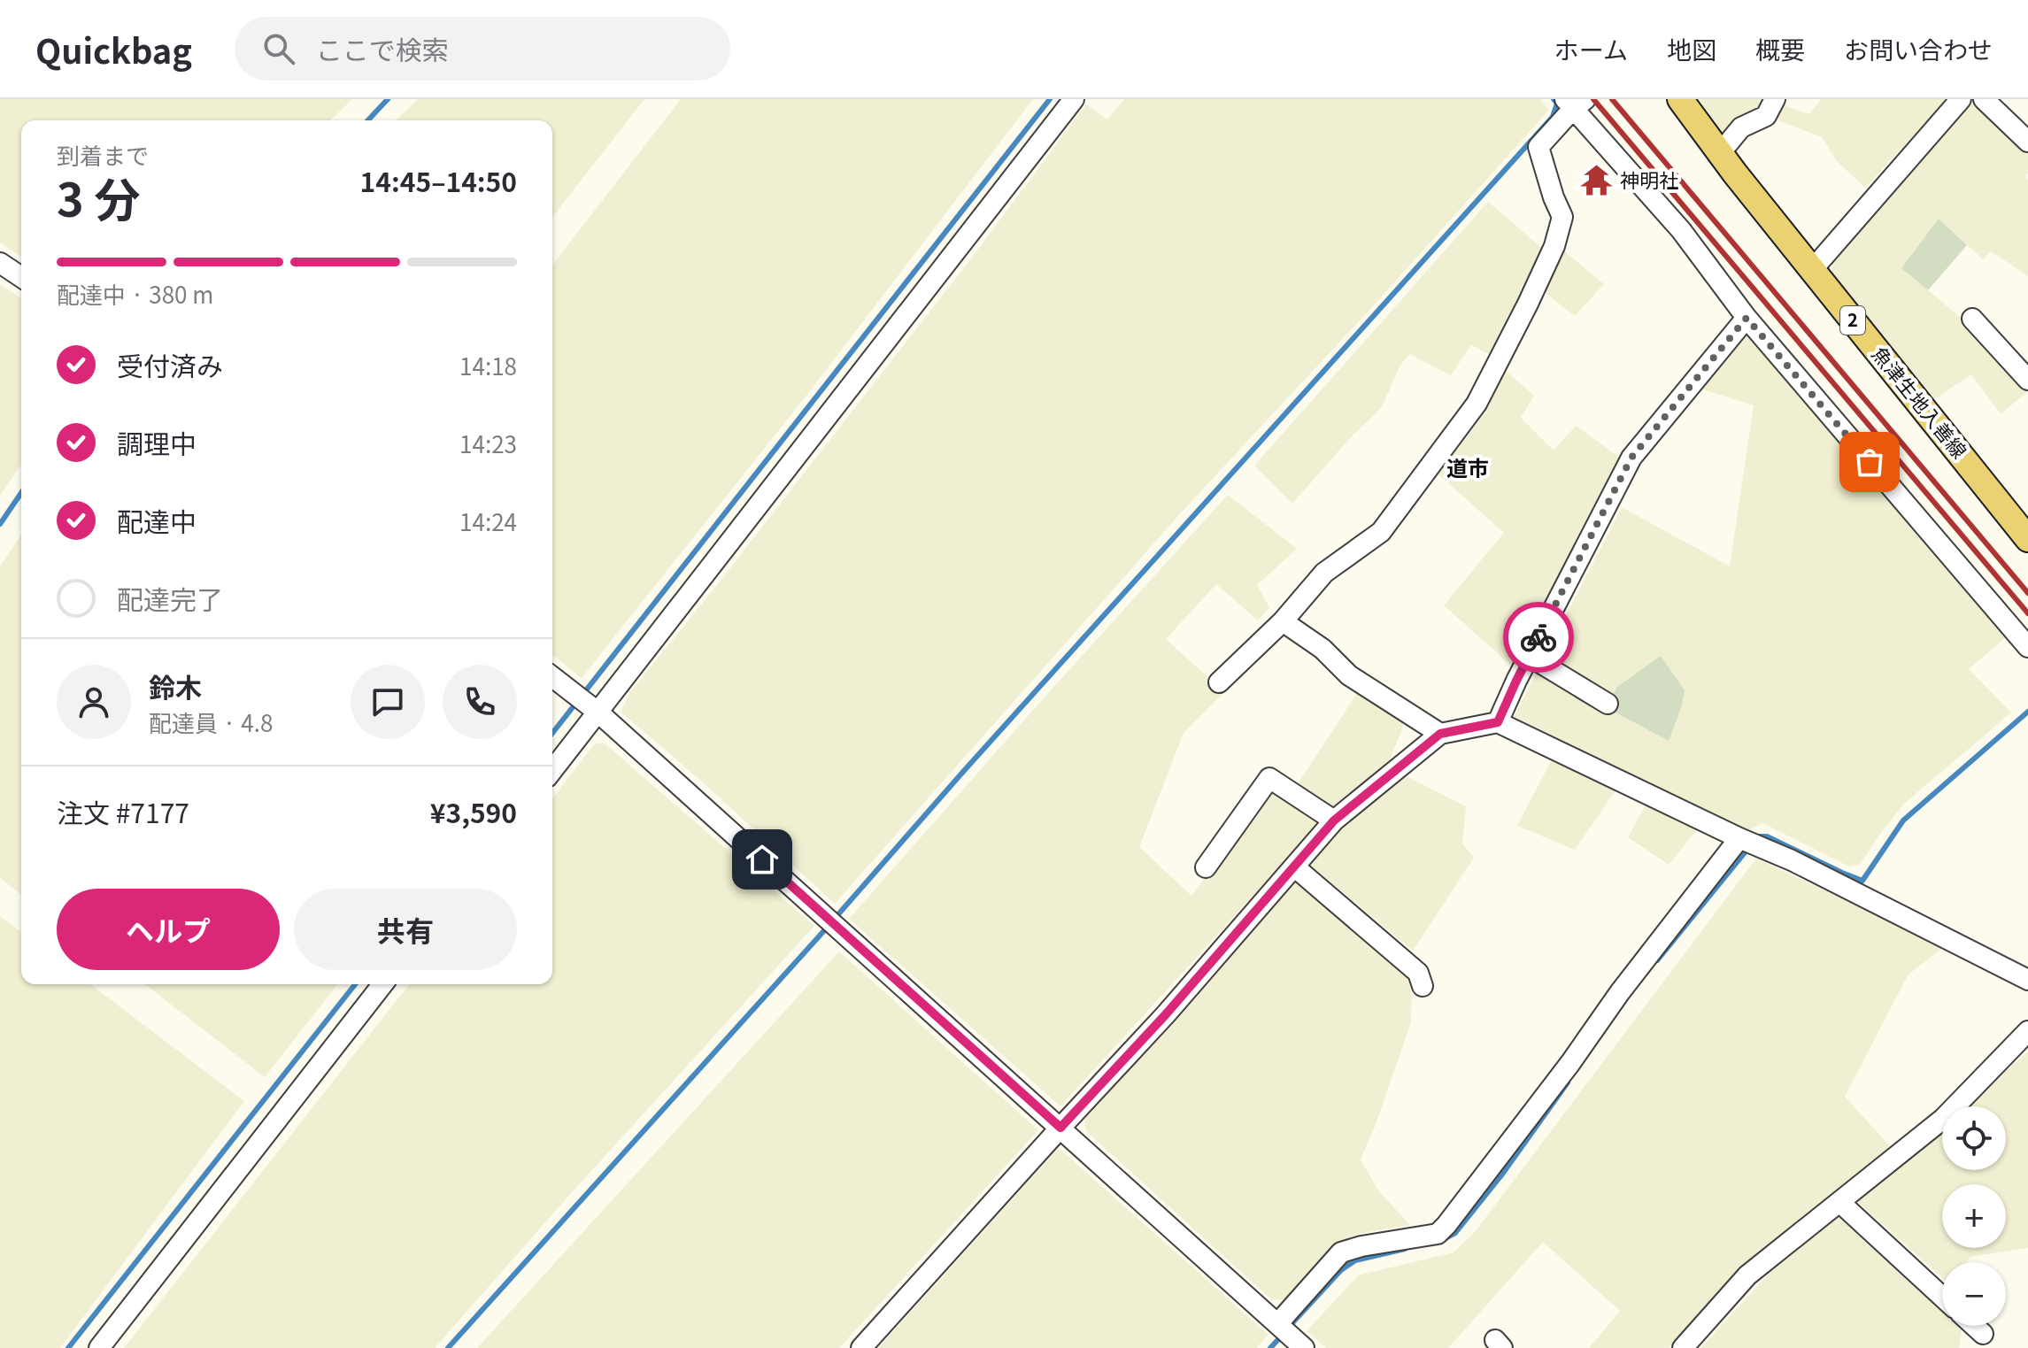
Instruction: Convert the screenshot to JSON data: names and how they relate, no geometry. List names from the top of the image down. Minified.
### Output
{"streets":{"main road":["2","魚津生地入善線"]},"districts":["道市"],"places":{"temple":["神明社"]},"page":{"header":"Quickbag","search":"ここで検索","nav":["ホーム","地図","概要","お問い合わせ"],"heading":["3 分","到着まで","14:45–14:50"],"panel":["鈴木","配達員 · 4.8","注文 #7177","¥3,590"],"bar":"配達中 · 380 m","list":[["受付済み","14:18"],["調理中","14:23"],["配達中","14:24"],"配達完了"],"buttons":["ヘルプ","共有"],"map_buttons":["+","−"]}}
